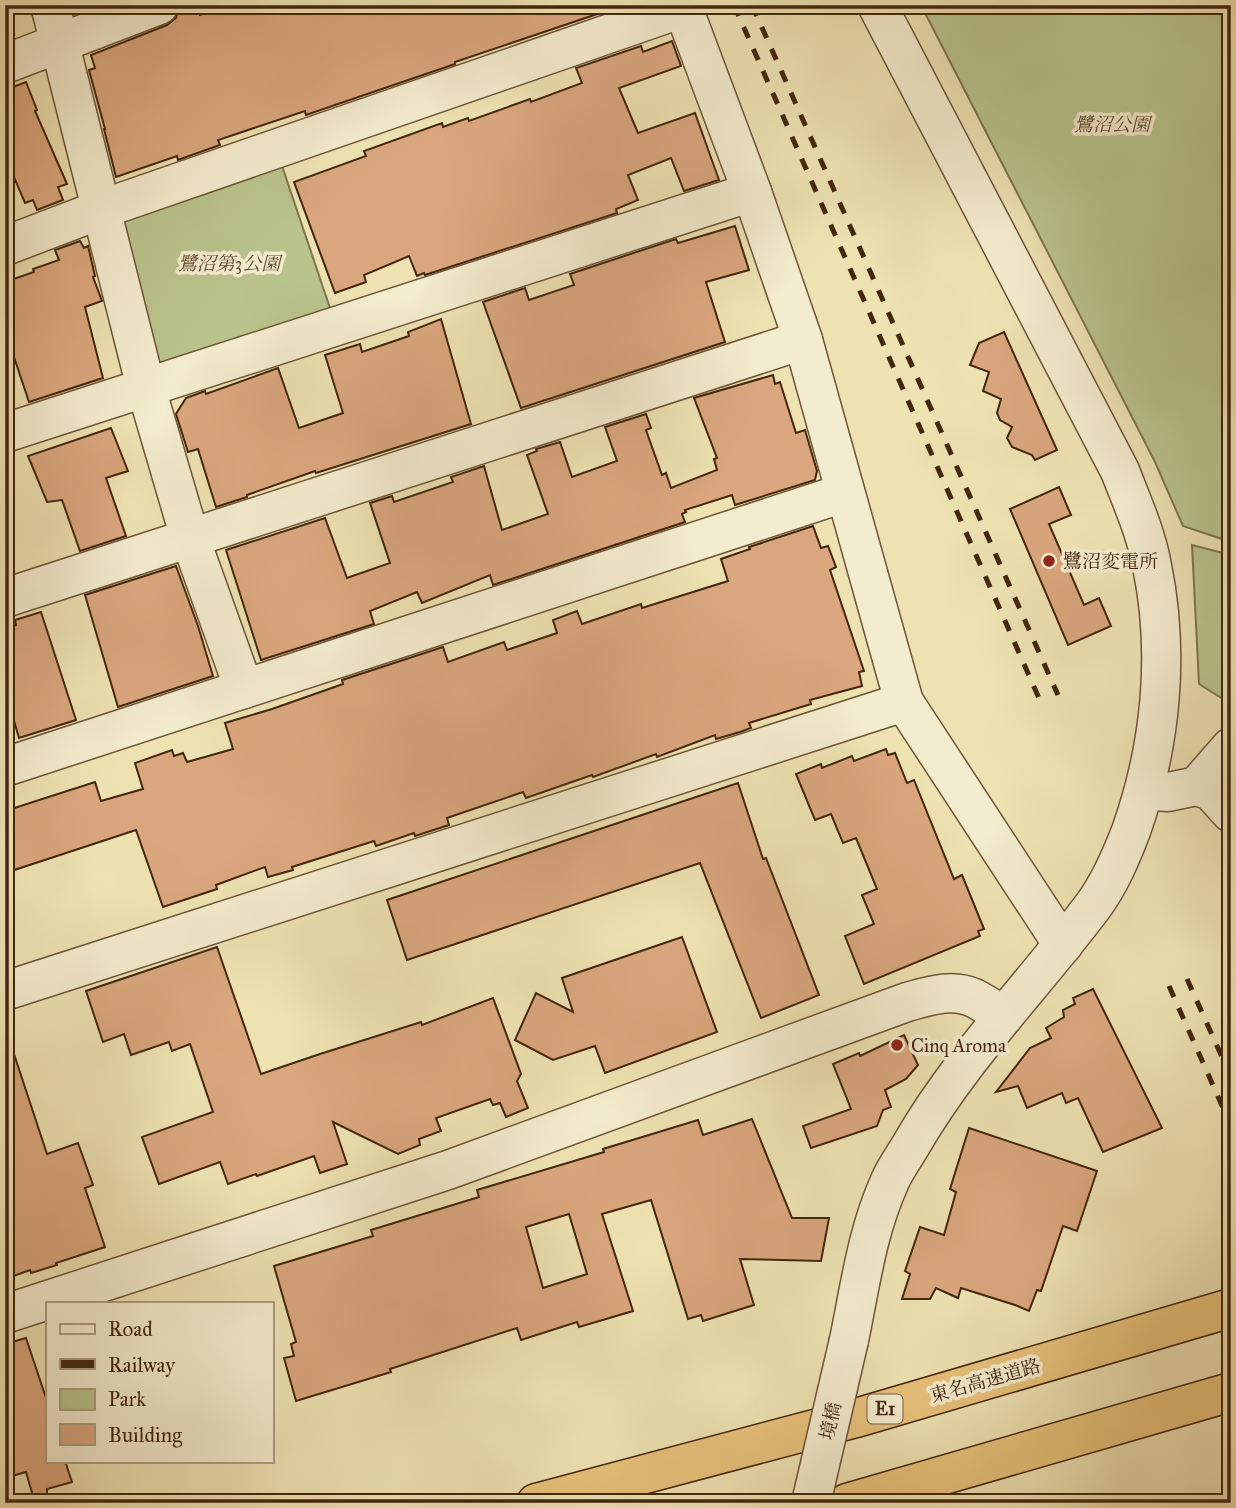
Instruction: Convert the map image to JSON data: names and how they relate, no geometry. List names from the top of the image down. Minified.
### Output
{"streets":{"highway":["東名高速道路","E1"],"street":["境橋"]},"parks":["鷺沼公園","鷺沼第3公園"],"places":["鷺沼変電所","Cinq Aroma"],"legend":["Road","Railway","Park","Building"]}
